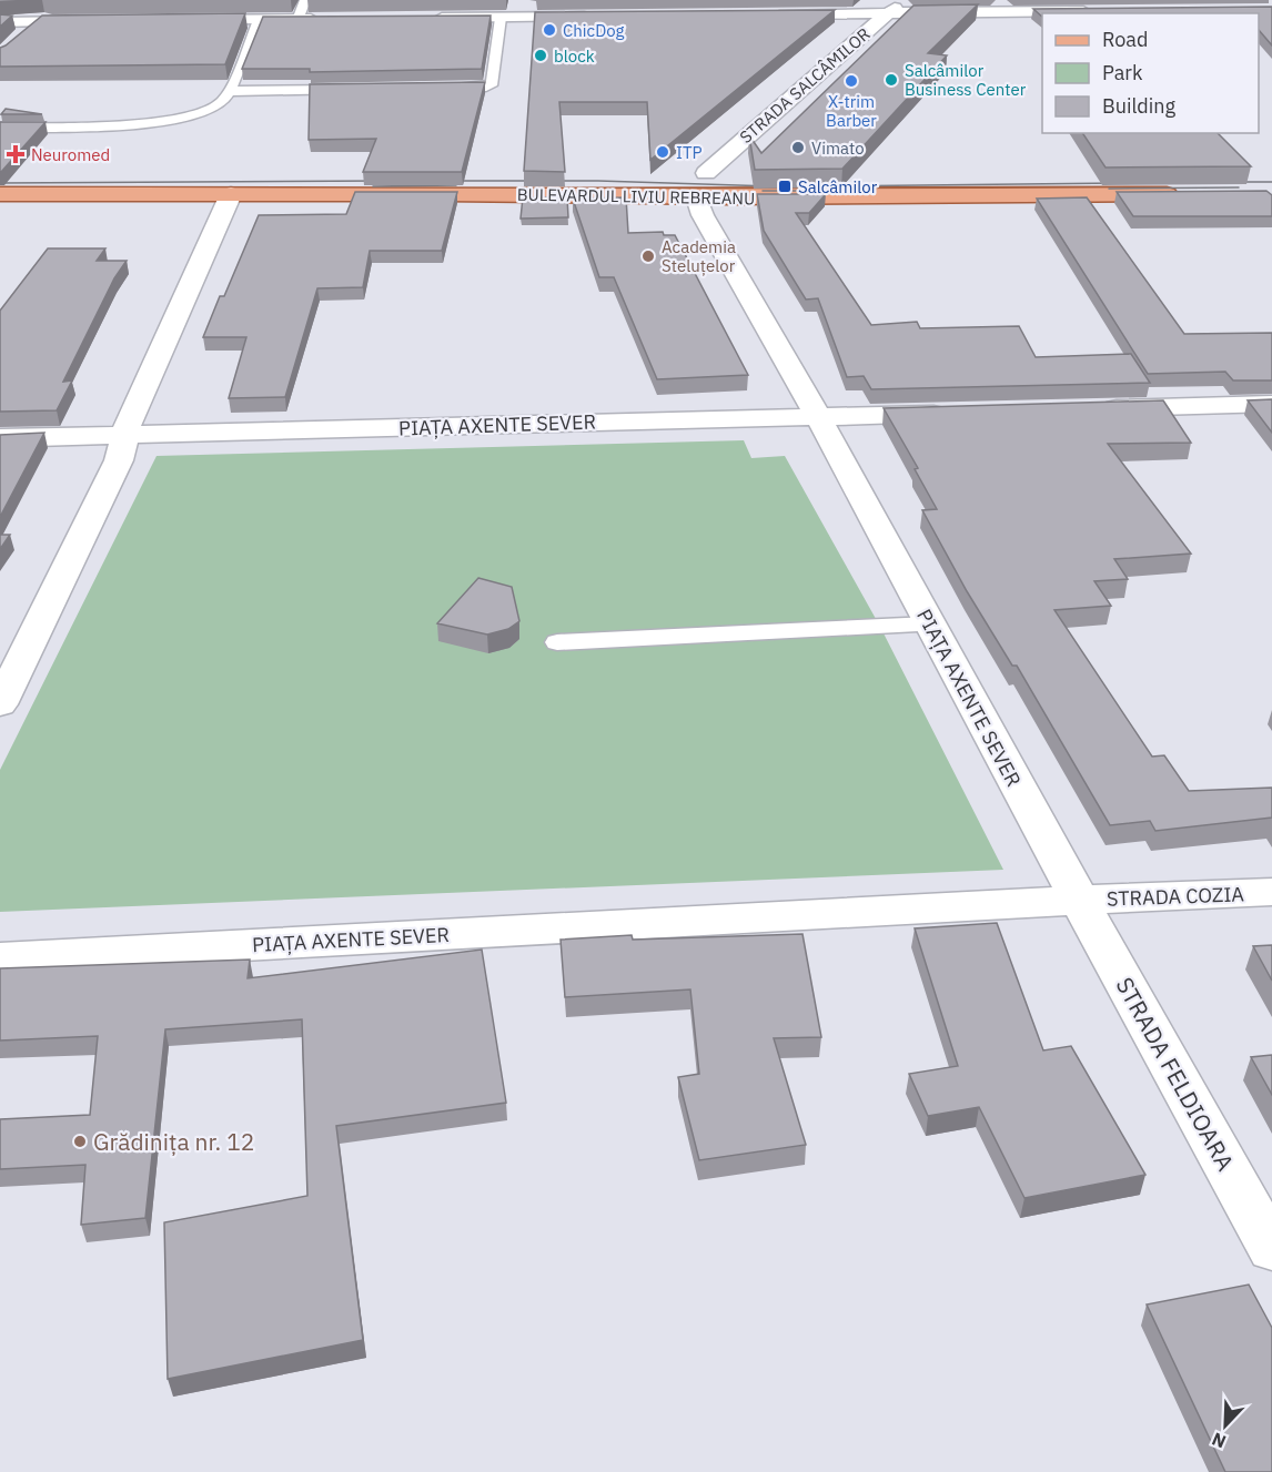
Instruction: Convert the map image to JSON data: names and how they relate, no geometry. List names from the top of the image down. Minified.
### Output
{"streets":{"main road":["BULEVARDUL LIVIU REBREANU"],"street":["STRADA SALCÂMILOR","PIAȚA AXENTE SEVER","STRADA COZIA","STRADA FELDIOARA"]},"crossings":[["PIAȚA AXENTE SEVER","STRADA COZIA"],["PIAȚA AXENTE SEVER","STRADA FELDIOARA"],["STRADA COZIA","STRADA FELDIOARA"]],"places":{"other":["ChicDog","block","Salcâmilor Business Center","X-trim Barber","Vimato","ITP","Academia Steluțelor","Grădinița nr. 12"],"health":["Neuromed"],"transit":["Salcâmilor"]},"legend":["Road","Park","Building"],"north":"bottom left"}
